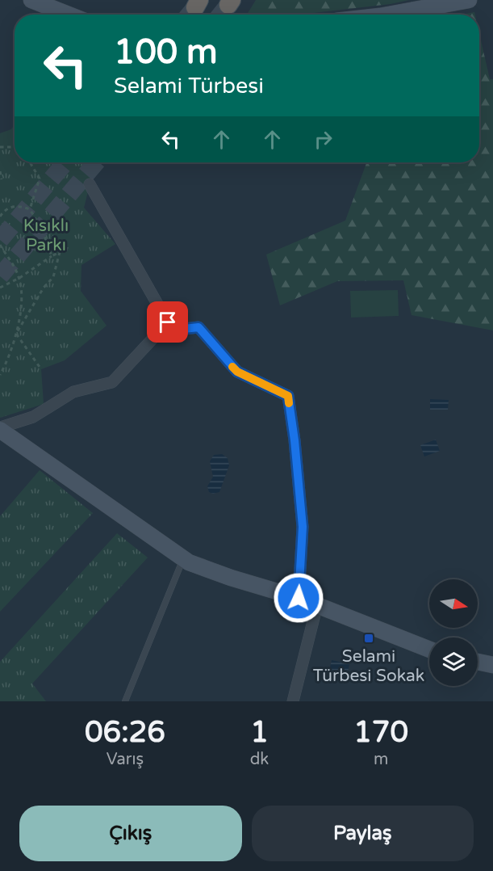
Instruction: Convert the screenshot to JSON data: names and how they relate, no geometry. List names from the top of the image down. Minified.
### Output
{"parks":["Kısıklı Parkı"],"places":{"transit":["Selami Türbesi Sokak"]},"north":"right","page":{"turn":["100 m","Selami Türbesi"],"eta":["06:26","Varış","1","dk","170","m"],"buttons":["Çıkış","Paylaş"]}}
